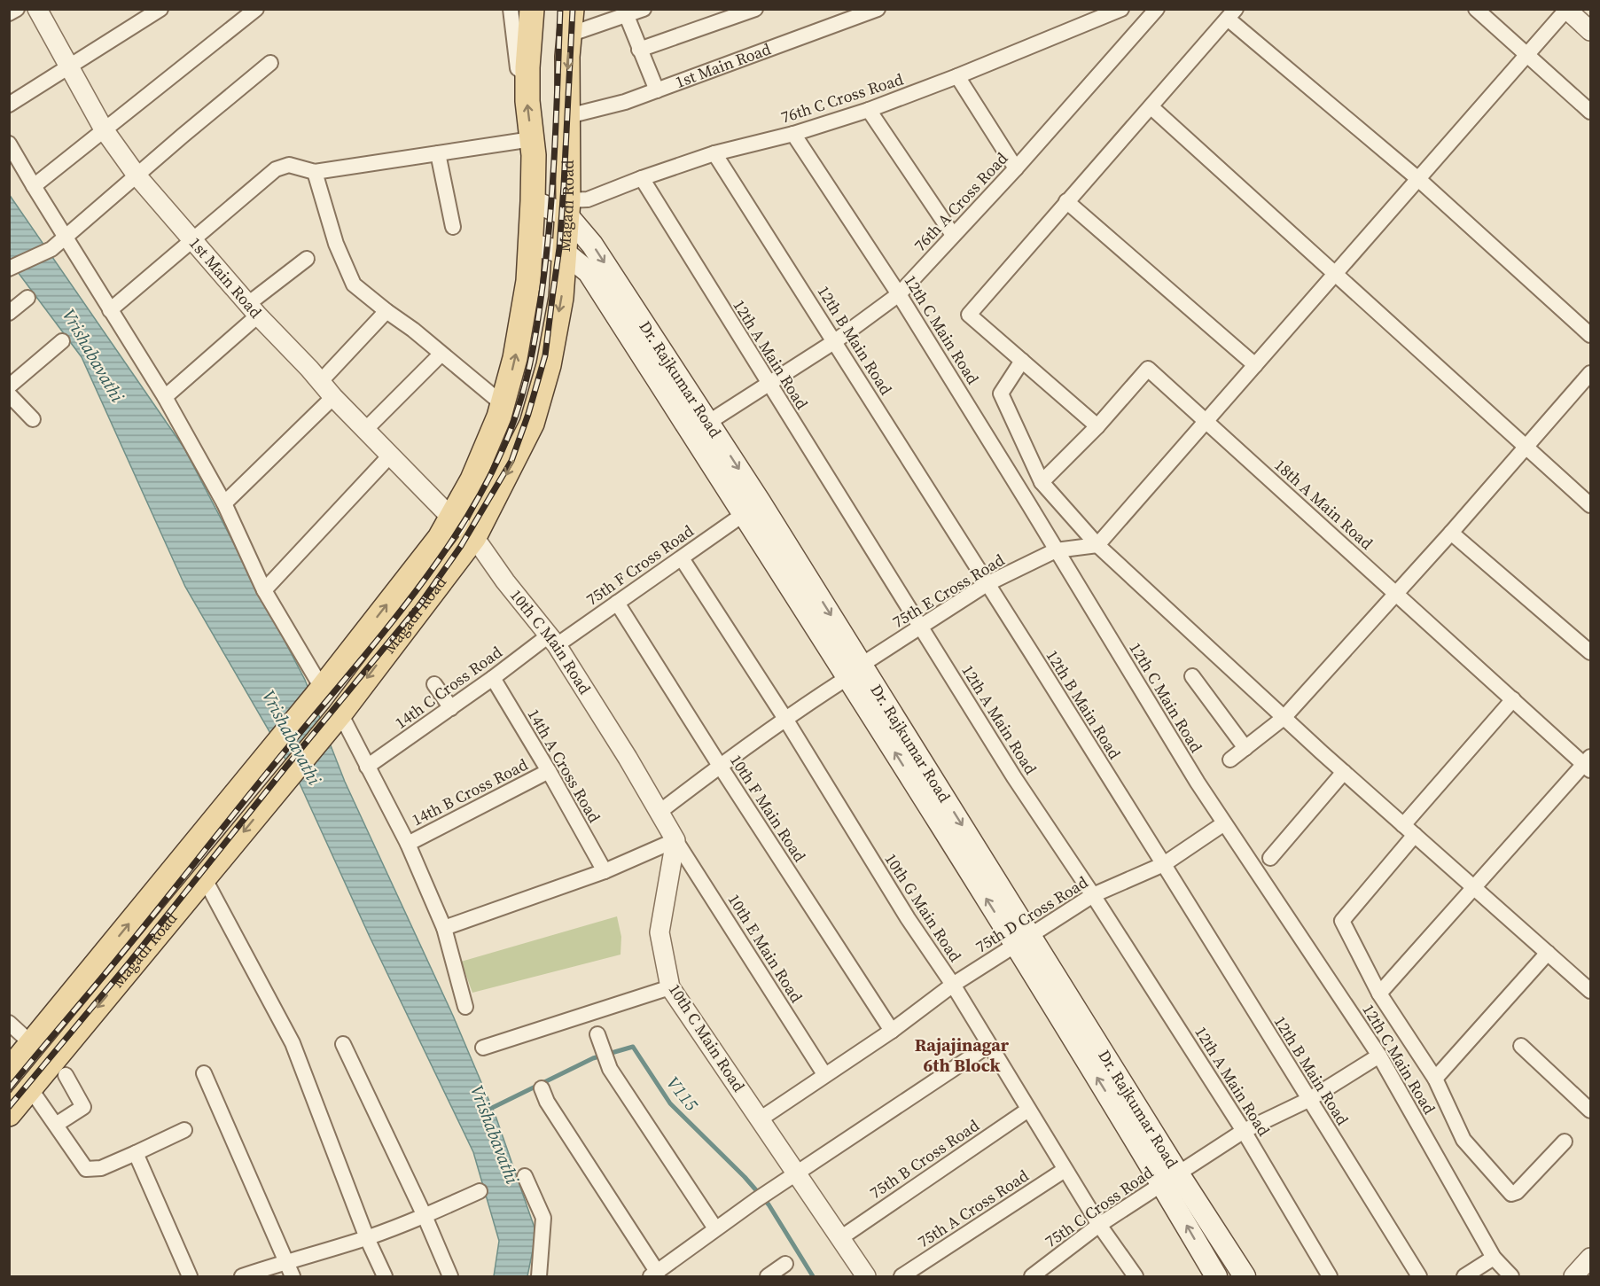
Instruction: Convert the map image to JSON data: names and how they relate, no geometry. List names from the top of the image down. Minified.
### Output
{"streets":{"main road":["Magadi Road","Dr. Rajkumar Road"],"street":["1st Main Road","76th C Cross Road","76th A Cross Road","12th C Main Road","12th B Main Road","12th A Main Road","18th A Main Road","75th F Cross Road","75th E Cross Road","10th C Main Road","14th C Cross Road","14th A Cross Road","14th B Cross Road","10th F Main Road","10th G Main Road","75th D Cross Road","10th E Main Road","75th B Cross Road","75th C Cross Road","75th A Cross Road"]},"crossings":[["1st Main Road","Magadi Road"],["1st Main Road","10th C Main Road"],["76th C Cross Road","Magadi Road"],["76th C Cross Road","12th C Main Road"],["76th C Cross Road","12th B Main Road"],["76th C Cross Road","12th A Main Road"],["76th C Cross Road","Dr. Rajkumar Road"],["76th A Cross Road","12th C Main Road"],["76th A Cross Road","12th B Main Road"],["76th A Cross Road","12th A Main Road"],["76th A Cross Road","Dr. Rajkumar Road"],["Magadi Road","Dr. Rajkumar Road"],["Magadi Road","10th C Main Road"],["12th C Main Road","75th E Cross Road"],["12th C Main Road","75th D Cross Road"],["12th C Main Road","75th C Cross Road"],["12th B Main Road","75th E Cross Road"],["12th B Main Road","75th D Cross Road"],["12th B Main Road","75th C Cross Road"],["12th A Main Road","75th E Cross Road"],["12th A Main Road","75th D Cross Road"],["12th A Main Road","75th C Cross Road"],["Dr. Rajkumar Road","75th F Cross Road"],["Dr. Rajkumar Road","75th E Cross Road"],["Dr. Rajkumar Road","75th D Cross Road"],["Dr. Rajkumar Road","75th C Cross Road"],["75th F Cross Road","10th C Main Road"],["75th F Cross Road","14th C Cross Road"],["75th F Cross Road","10th F Main Road"],["75th F Cross Road","10th G Main Road"],["75th E Cross Road","10th C Main Road"],["75th E Cross Road","10th F Main Road"],["75th E Cross Road","10th G Main Road"],["10th C Main Road","14th C Cross Road"],["10th C Main Road","75th D Cross Road"],["10th C Main Road","10th E Main Road"],["10th C Main Road","75th B Cross Road"],["14th C Cross Road","14th A Cross Road"],["14th A Cross Road","14th B Cross Road"],["10th F Main Road","75th D Cross Road"],["10th G Main Road","75th D Cross Road"],["10th G Main Road","75th B Cross Road"],["10th G Main Road","75th C Cross Road"],["10th G Main Road","75th A Cross Road"],["75th D Cross Road","10th E Main Road"]],"districts":["Rajajinagar 6th Block"],"water":["Vrishabavathi","V115"]}
